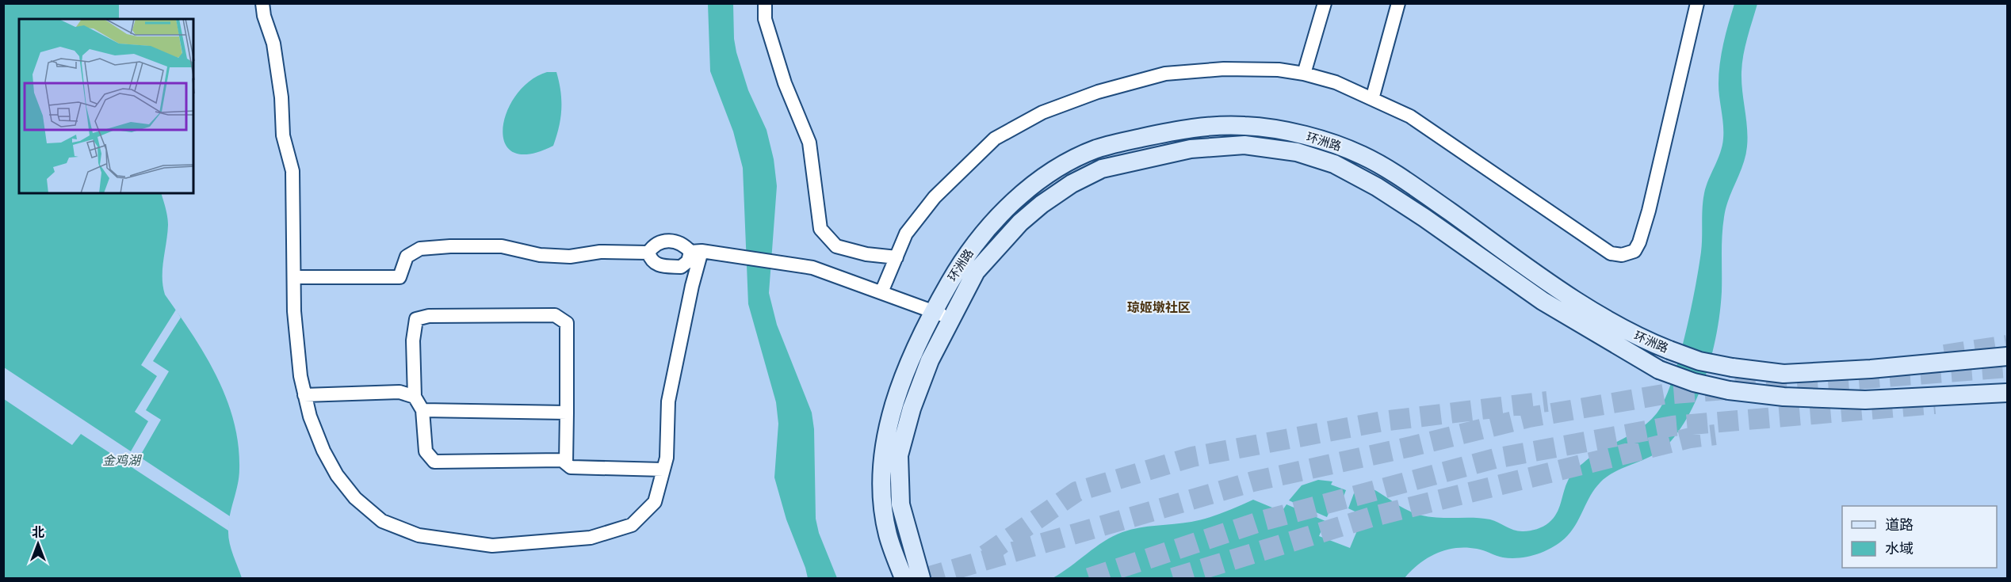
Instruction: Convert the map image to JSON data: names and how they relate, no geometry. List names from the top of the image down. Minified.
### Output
{"streets":{"street":["环洲路"]},"districts":["琼姬墩社区"],"water":["金鸡湖"],"legend":["道路","水域"],"north":"top"}
